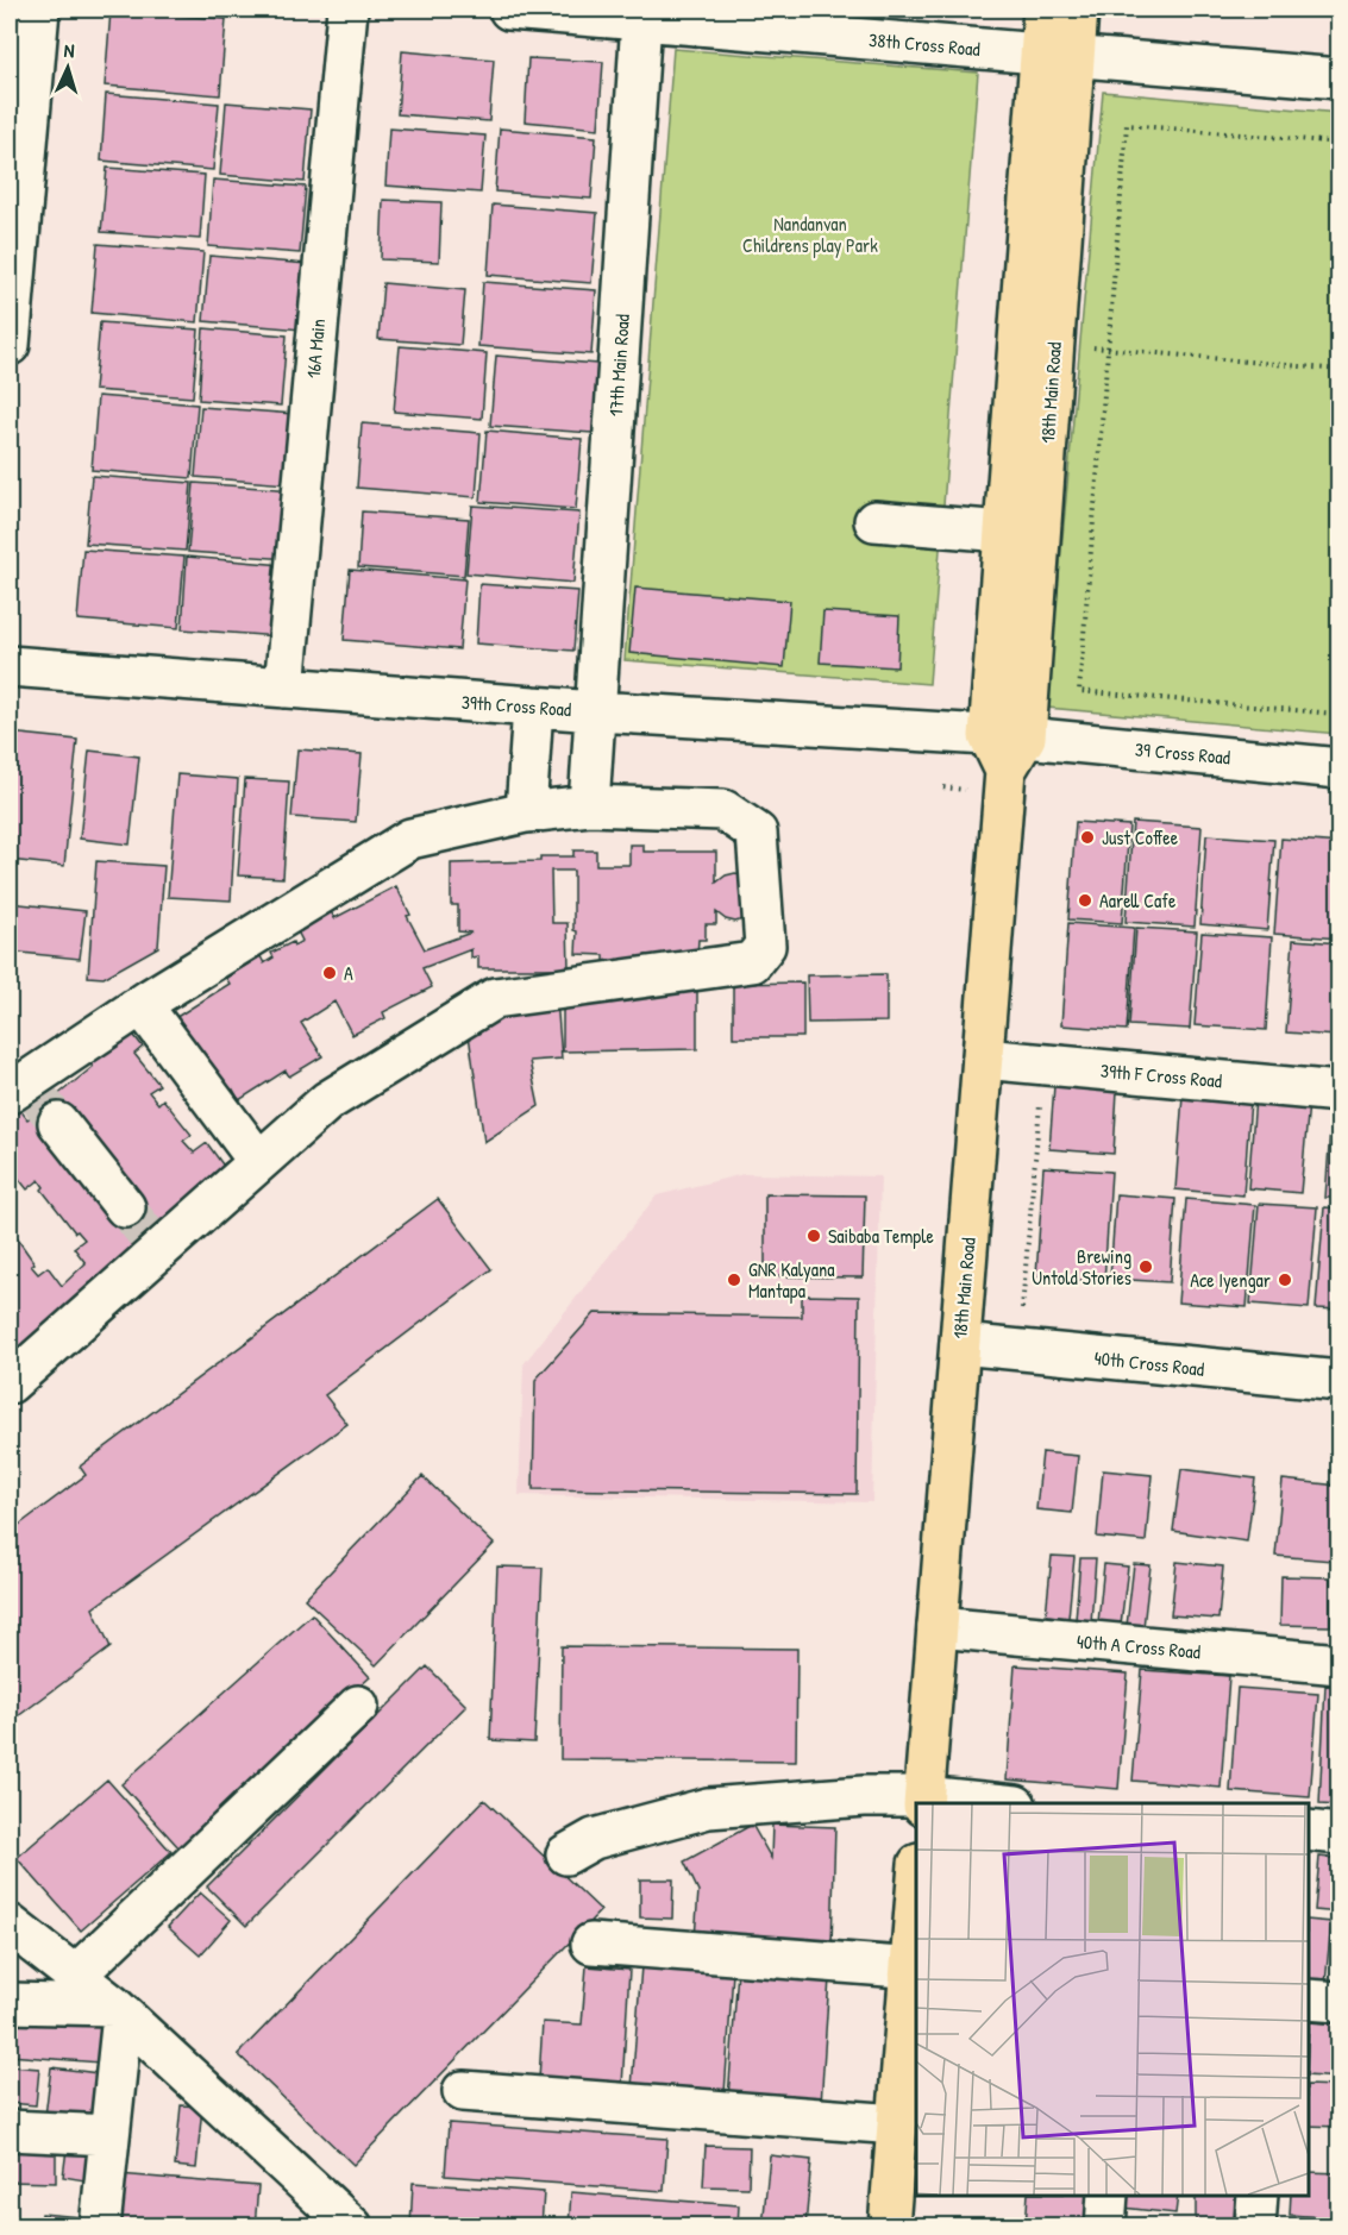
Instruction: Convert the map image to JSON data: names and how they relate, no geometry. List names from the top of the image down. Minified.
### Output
{"streets":{"main road":["18th Main Road"],"street":["38th Cross Road","16A Main","17th Main Road","39th Cross Road","39 Cross Road","39th F Cross Road","40th Cross Road","40th A Cross Road"]},"crossings":[["38th Cross Road","17th Main Road"],["38th Cross Road","18th Main Road"],["16A Main","39th Cross Road"],["17th Main Road","39th Cross Road"],["18th Main Road","39th Cross Road"],["18th Main Road","39 Cross Road"],["18th Main Road","39th F Cross Road"],["18th Main Road","40th Cross Road"],["18th Main Road","40th A Cross Road"],["39th Cross Road","39 Cross Road"]],"parks":["Nandanvan Childrens play Park"],"places":["Just Coffee","Aarell Cafe","A","Saibaba Temple","Brewing Untold Stories","GNR Kalyana Mantapa","Ace Iyengar"],"north":"top"}
